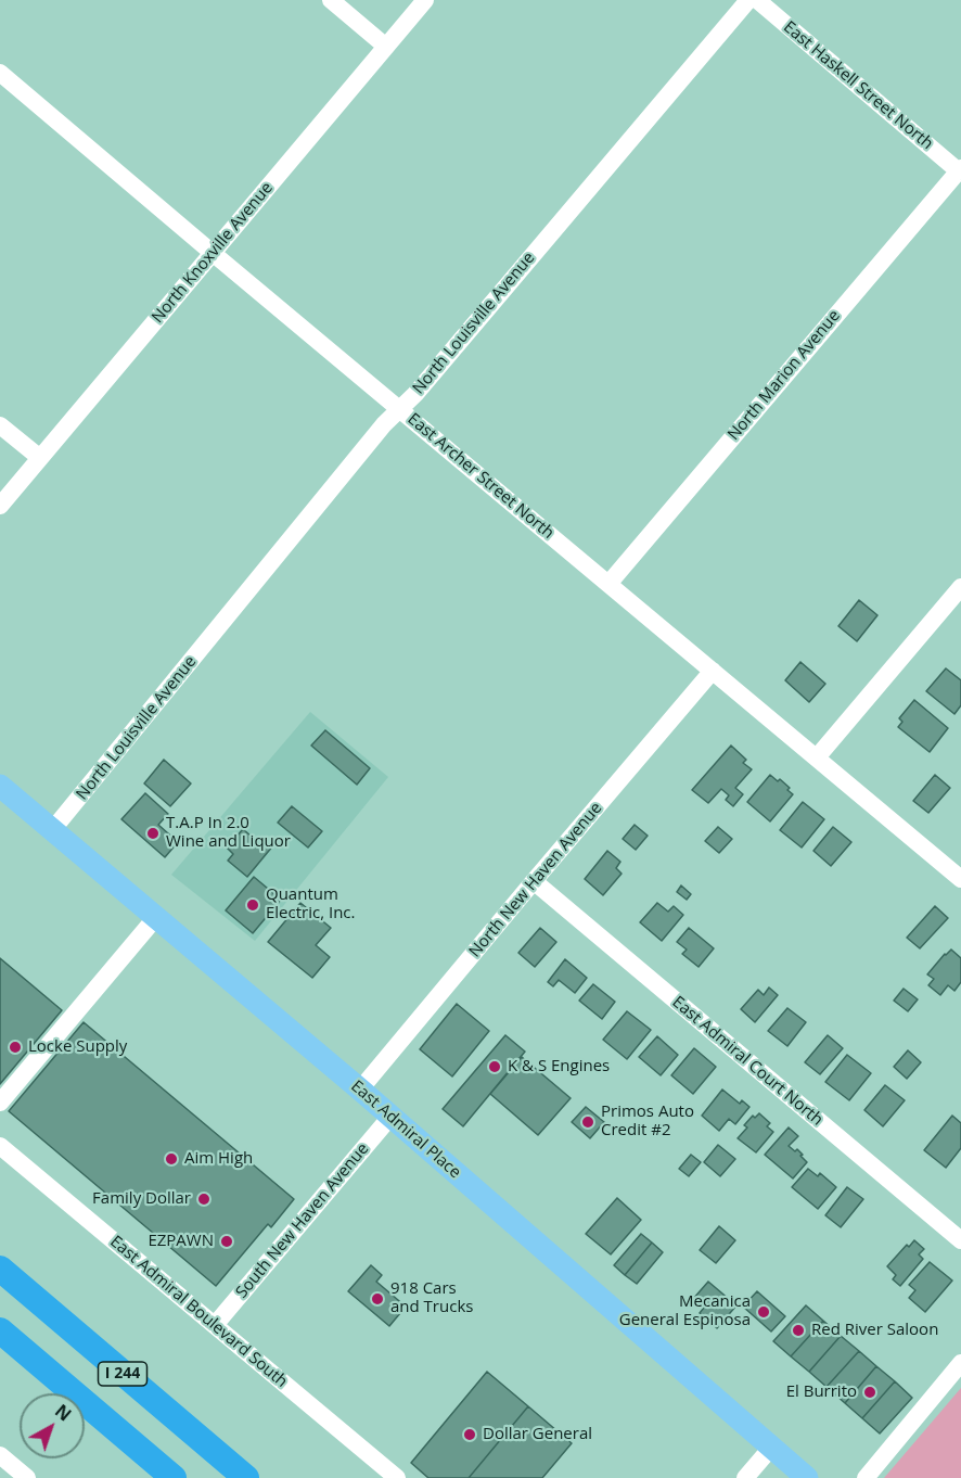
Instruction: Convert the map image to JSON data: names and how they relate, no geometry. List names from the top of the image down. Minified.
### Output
{"streets":{"highway":["I 244"],"main road":["East Admiral Place"],"street":["East Haskell Street North","North Knoxville Avenue","North Louisville Avenue","North Marion Avenue","East Archer Street North","North New Haven Avenue","East Admiral Court North","South New Haven Avenue","East Admiral Boulevard South"]},"crossings":[["East Haskell Street North","North Marion Avenue"],["North Knoxville Avenue","East Archer Street North"],["North Louisville Avenue","East Archer Street North"],["North Louisville Avenue","East Admiral Place"],["North Marion Avenue","East Archer Street North"],["East Archer Street North","North New Haven Avenue"],["North New Haven Avenue","East Admiral Court North"],["North New Haven Avenue","East Admiral Place"],["East Admiral Place","South New Haven Avenue"],["South New Haven Avenue","East Admiral Boulevard South"]],"places":["T.A.P In 2.0 Wine and Liquor","Quantum Electric, Inc.","Locke Supply","K & S Engines","Primos Auto Credit #2","Aim High","Family Dollar","EZPAWN","918 Cars and Trucks","Mecanica General Espinosa","Red River Saloon","El Burrito","Dollar General"],"north":"top right"}
